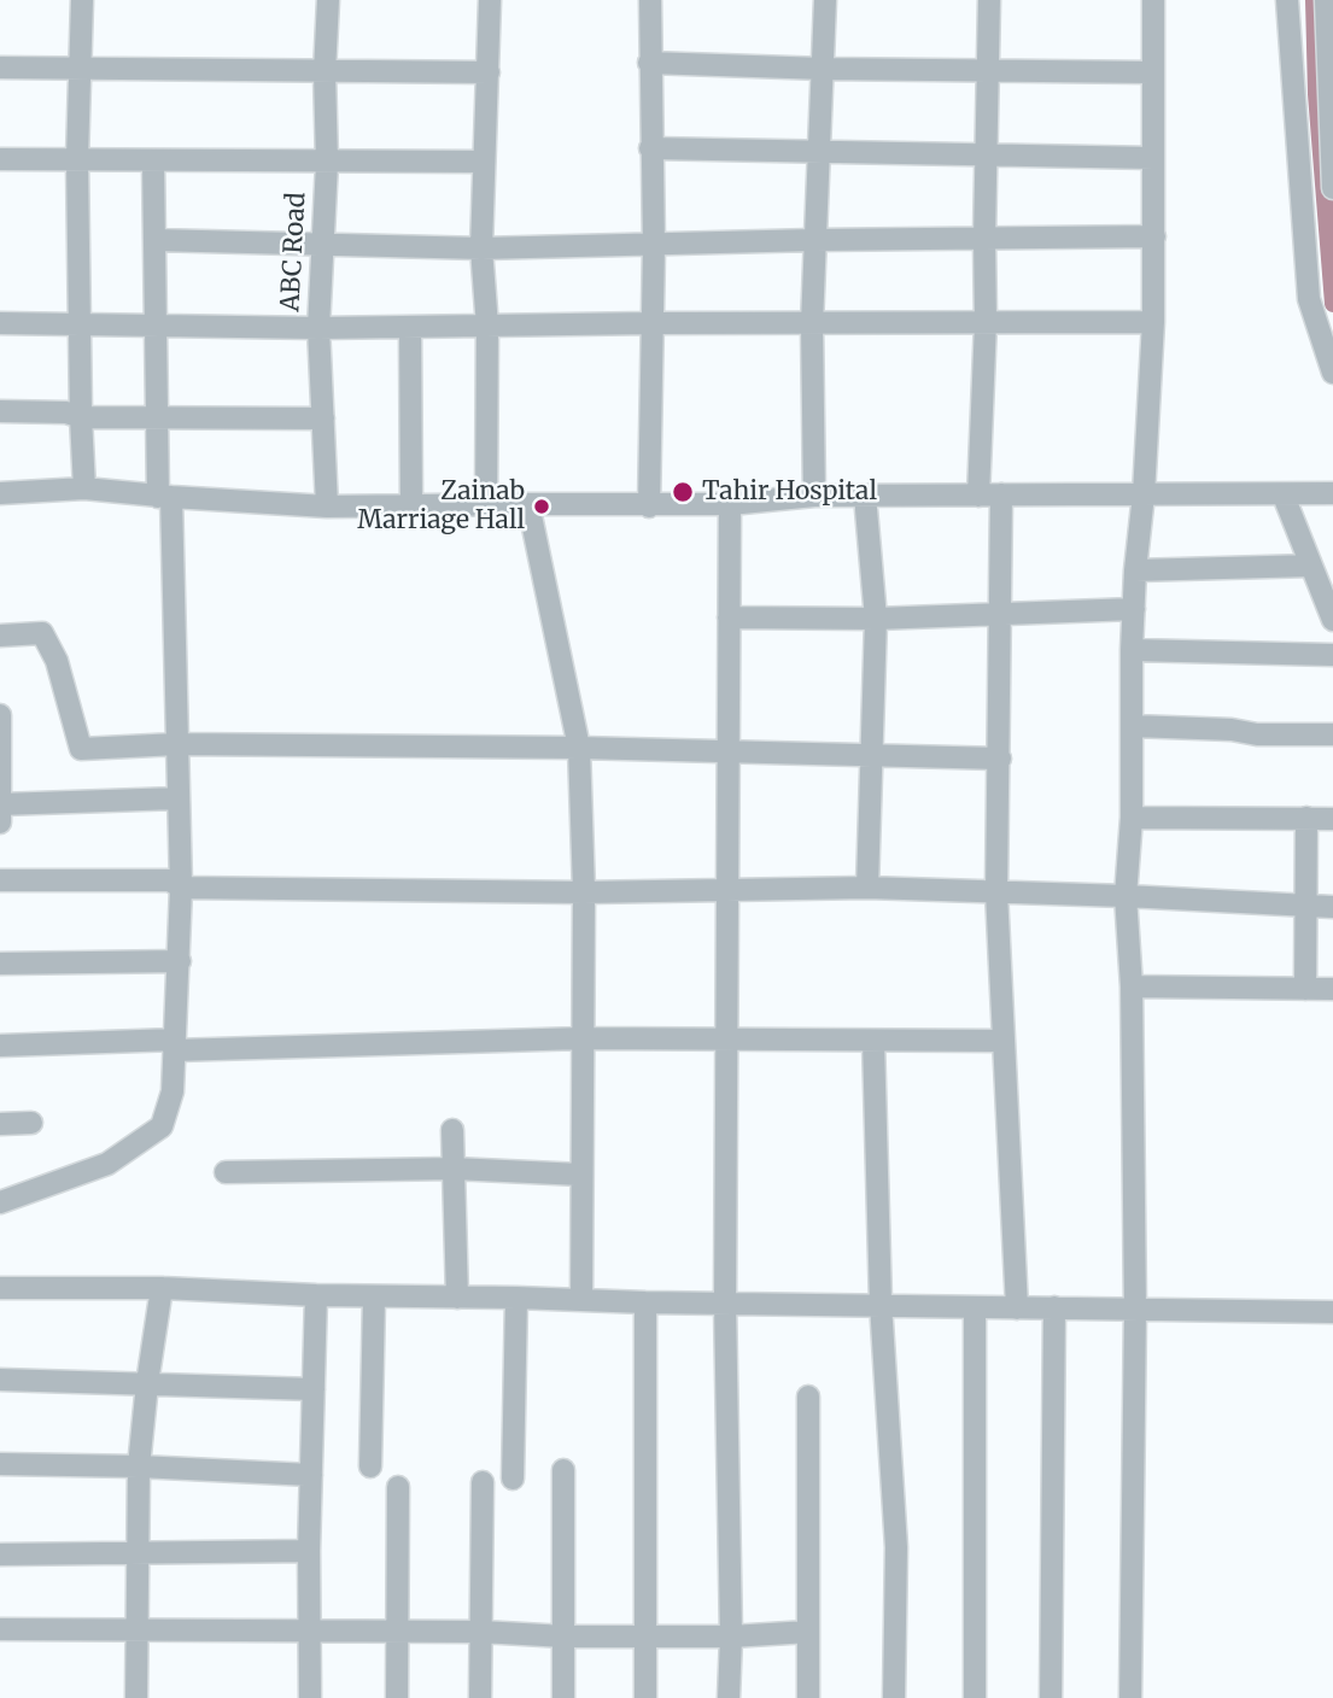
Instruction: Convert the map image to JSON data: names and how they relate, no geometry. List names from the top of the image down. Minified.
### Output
{"streets":{"street":["ABC Road"]},"places":["Tahir Hospital","Zainab Marriage Hall"]}
